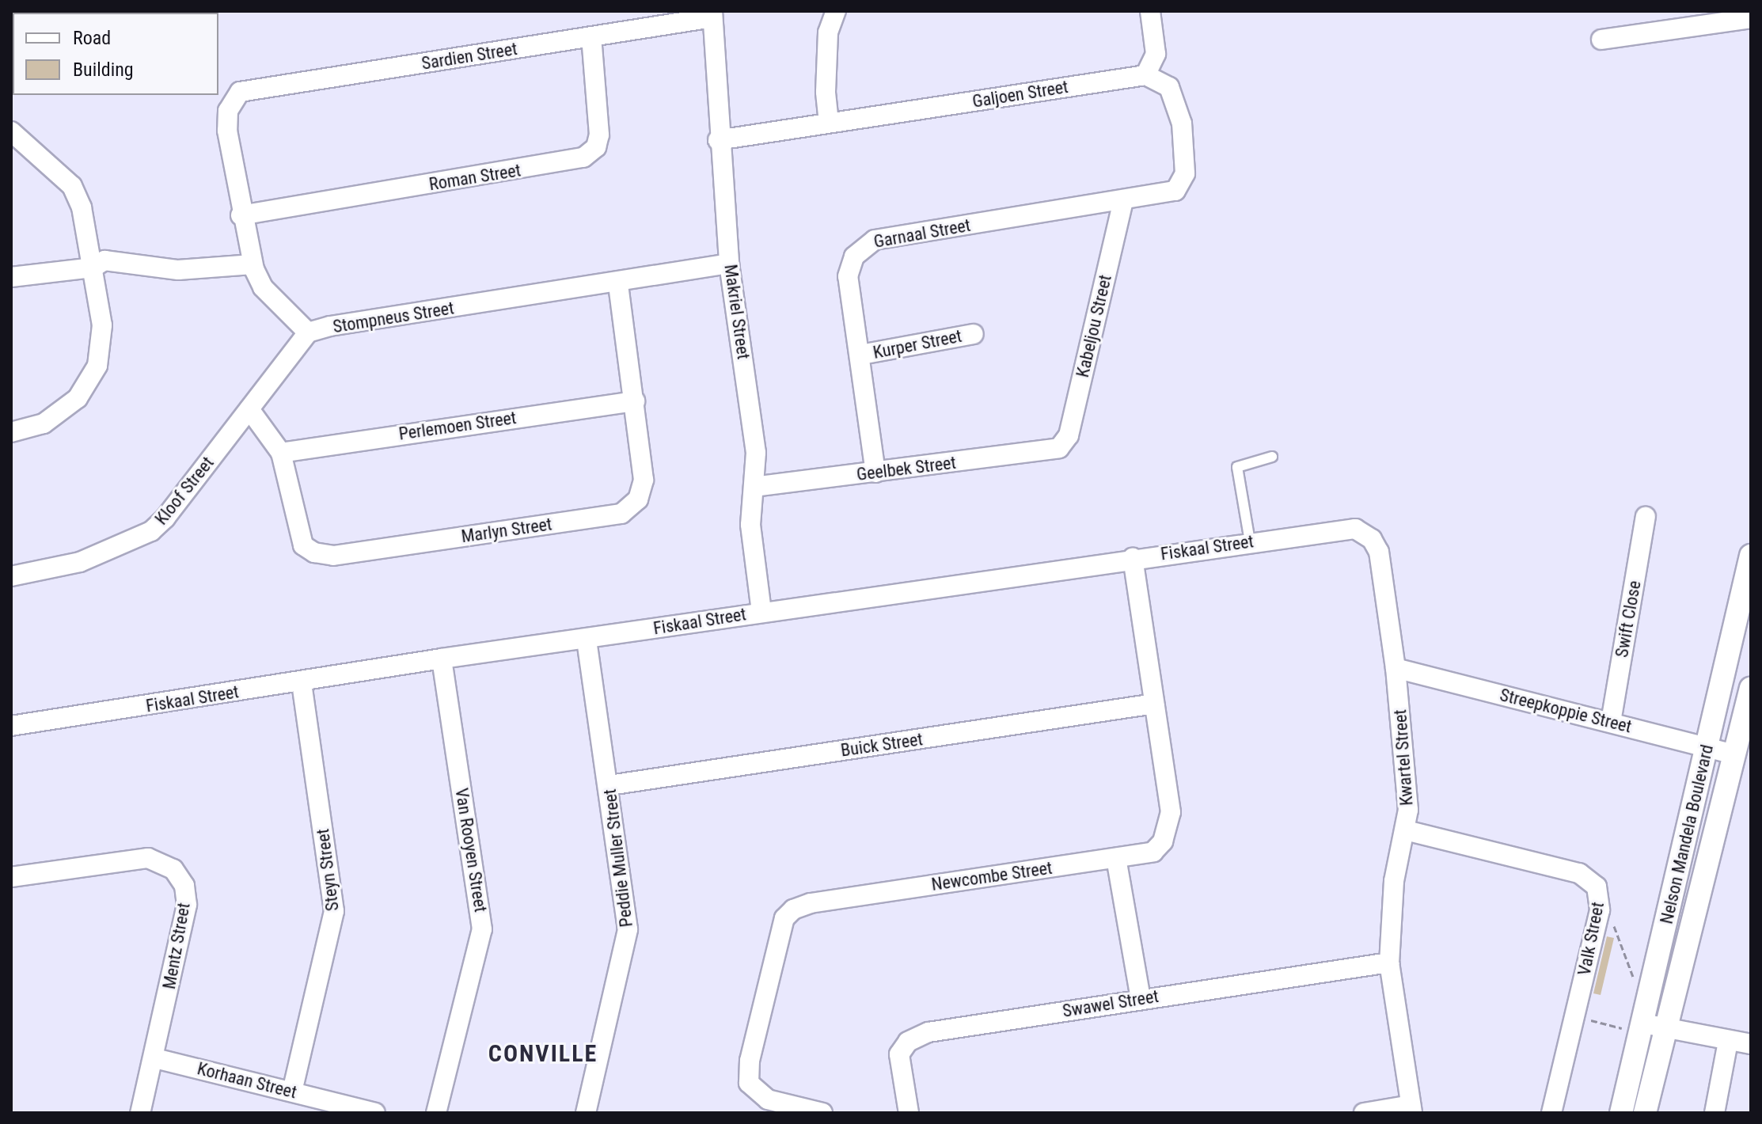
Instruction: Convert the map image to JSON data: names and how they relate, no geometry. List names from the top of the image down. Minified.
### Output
{"streets":{"street":["Sardien Street","Galjoen Street","Roman Street","Garnaal Street","Makriel Street","Stompneus Street","Kabeljou Street","Kurper Street","Perlemoen Street","Geelbek Street","Kloof Street","Marlyn Street","Fiskaal Street","Swift Close","Streepkoppie Street","Buick Street","Kwartel Street","Nelson Mandela Boulevard","Van Rooyen Street","Peddie Muller Street","Steyn Street","Newcombe Street","Valk Street","Mentz Street","Swawel Street","Korhaan Street"]},"crossings":[["Sardien Street","Roman Street"],["Sardien Street","Makriel Street"],["Sardien Street","Stompneus Street"],["Galjoen Street","Garnaal Street"],["Galjoen Street","Makriel Street"],["Roman Street","Stompneus Street"],["Garnaal Street","Kabeljou Street"],["Garnaal Street","Kurper Street"],["Garnaal Street","Geelbek Street"],["Makriel Street","Stompneus Street"],["Makriel Street","Geelbek Street"],["Makriel Street","Fiskaal Street"],["Stompneus Street","Kloof Street"],["Stompneus Street","Marlyn Street"],["Kabeljou Street","Geelbek Street"],["Perlemoen Street","Marlyn Street"],["Kloof Street","Marlyn Street"],["Fiskaal Street","Kwartel Street"],["Fiskaal Street","Van Rooyen Street"],["Fiskaal Street","Peddie Muller Street"],["Fiskaal Street","Steyn Street"],["Fiskaal Street","Newcombe Street"],["Swift Close","Streepkoppie Street"],["Streepkoppie Street","Kwartel Street"],["Streepkoppie Street","Nelson Mandela Boulevard"],["Buick Street","Peddie Muller Street"],["Buick Street","Newcombe Street"],["Kwartel Street","Valk Street"],["Kwartel Street","Swawel Street"],["Steyn Street","Korhaan Street"],["Mentz Street","Korhaan Street"]],"districts":["CONVILLE"],"legend":["Road","Building"]}
